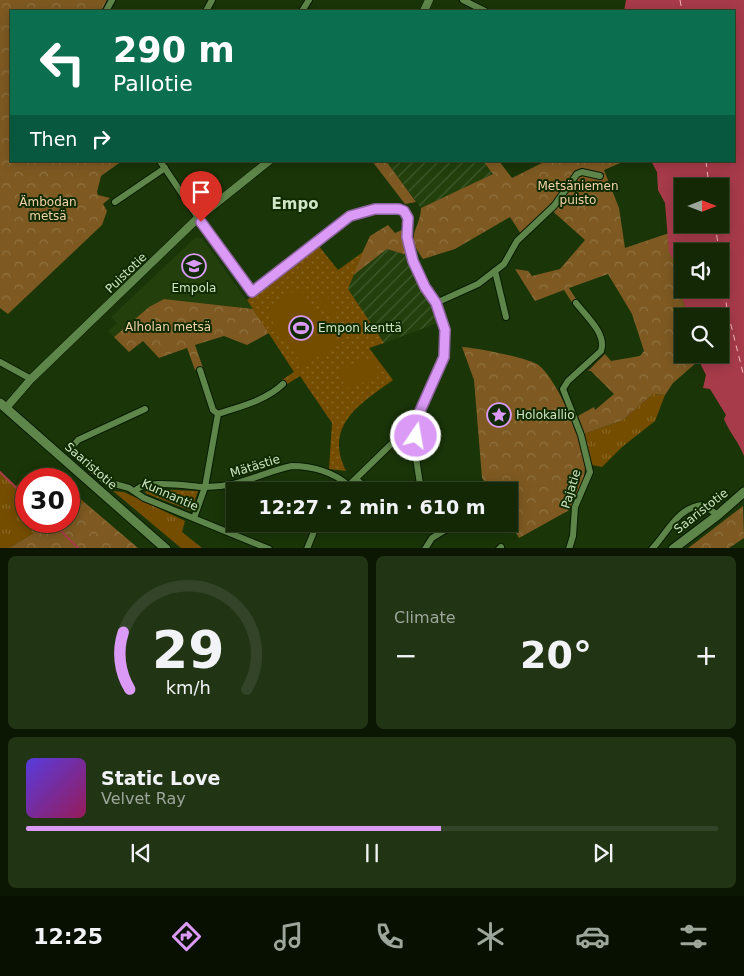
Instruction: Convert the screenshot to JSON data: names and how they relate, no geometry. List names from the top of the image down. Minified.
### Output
{"streets":{"main road":["Saaristotie"],"street":["Puistotie","Mätästie","Pajatie","Kunnantie"]},"crossings":[["Puistotie","Saaristotie"],["Mätästie","Kunnantie"]],"districts":["Empo"],"parks":["Metsäniemen puisto","Ämbodan metsä","Alholan metsä"],"places":{"school or university":["Empola"],"sports":["Empon kenttä"],"place":["Holokallio"]},"north":"right","page":{"turn":["290 m","Pallotie"],"then":"Then","limit":"30","trip":"12:27 · 2 min · 610 m","tile":"Climate","heat":["−","20°","+"],"song":["Static Love","Velvet Ray"],"tabs":"12:25","gauge":["29","km/h"]}}
